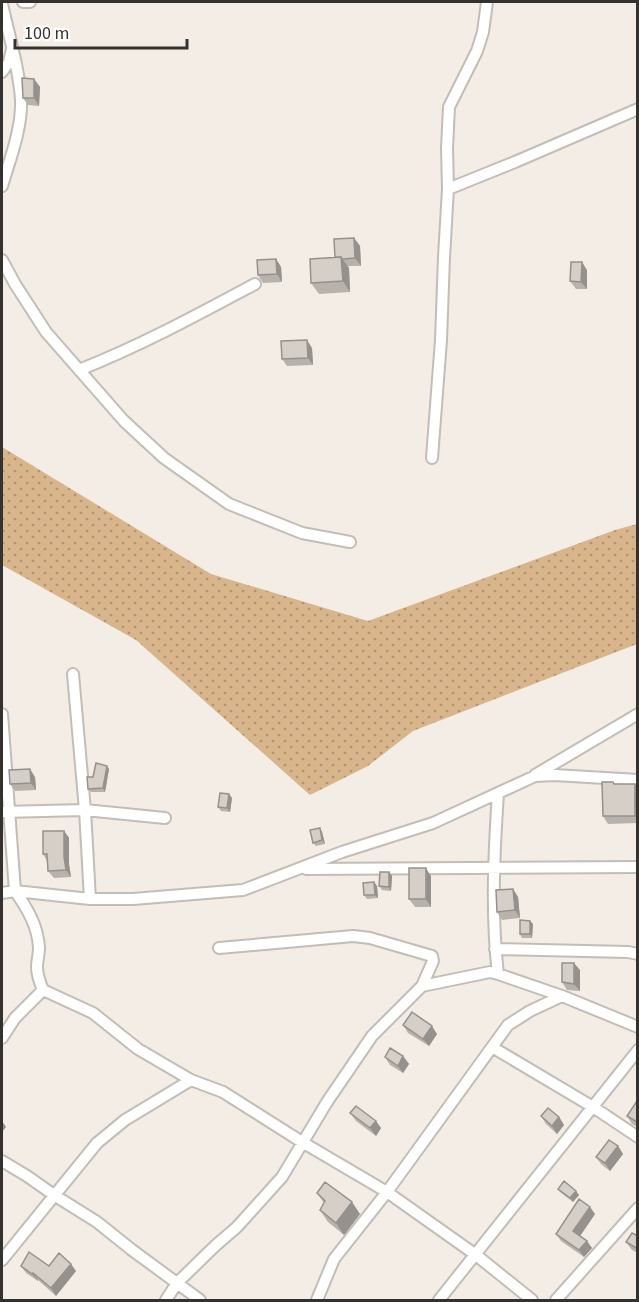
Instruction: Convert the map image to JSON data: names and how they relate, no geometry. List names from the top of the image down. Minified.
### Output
{"scale_bar":"100 m"}
